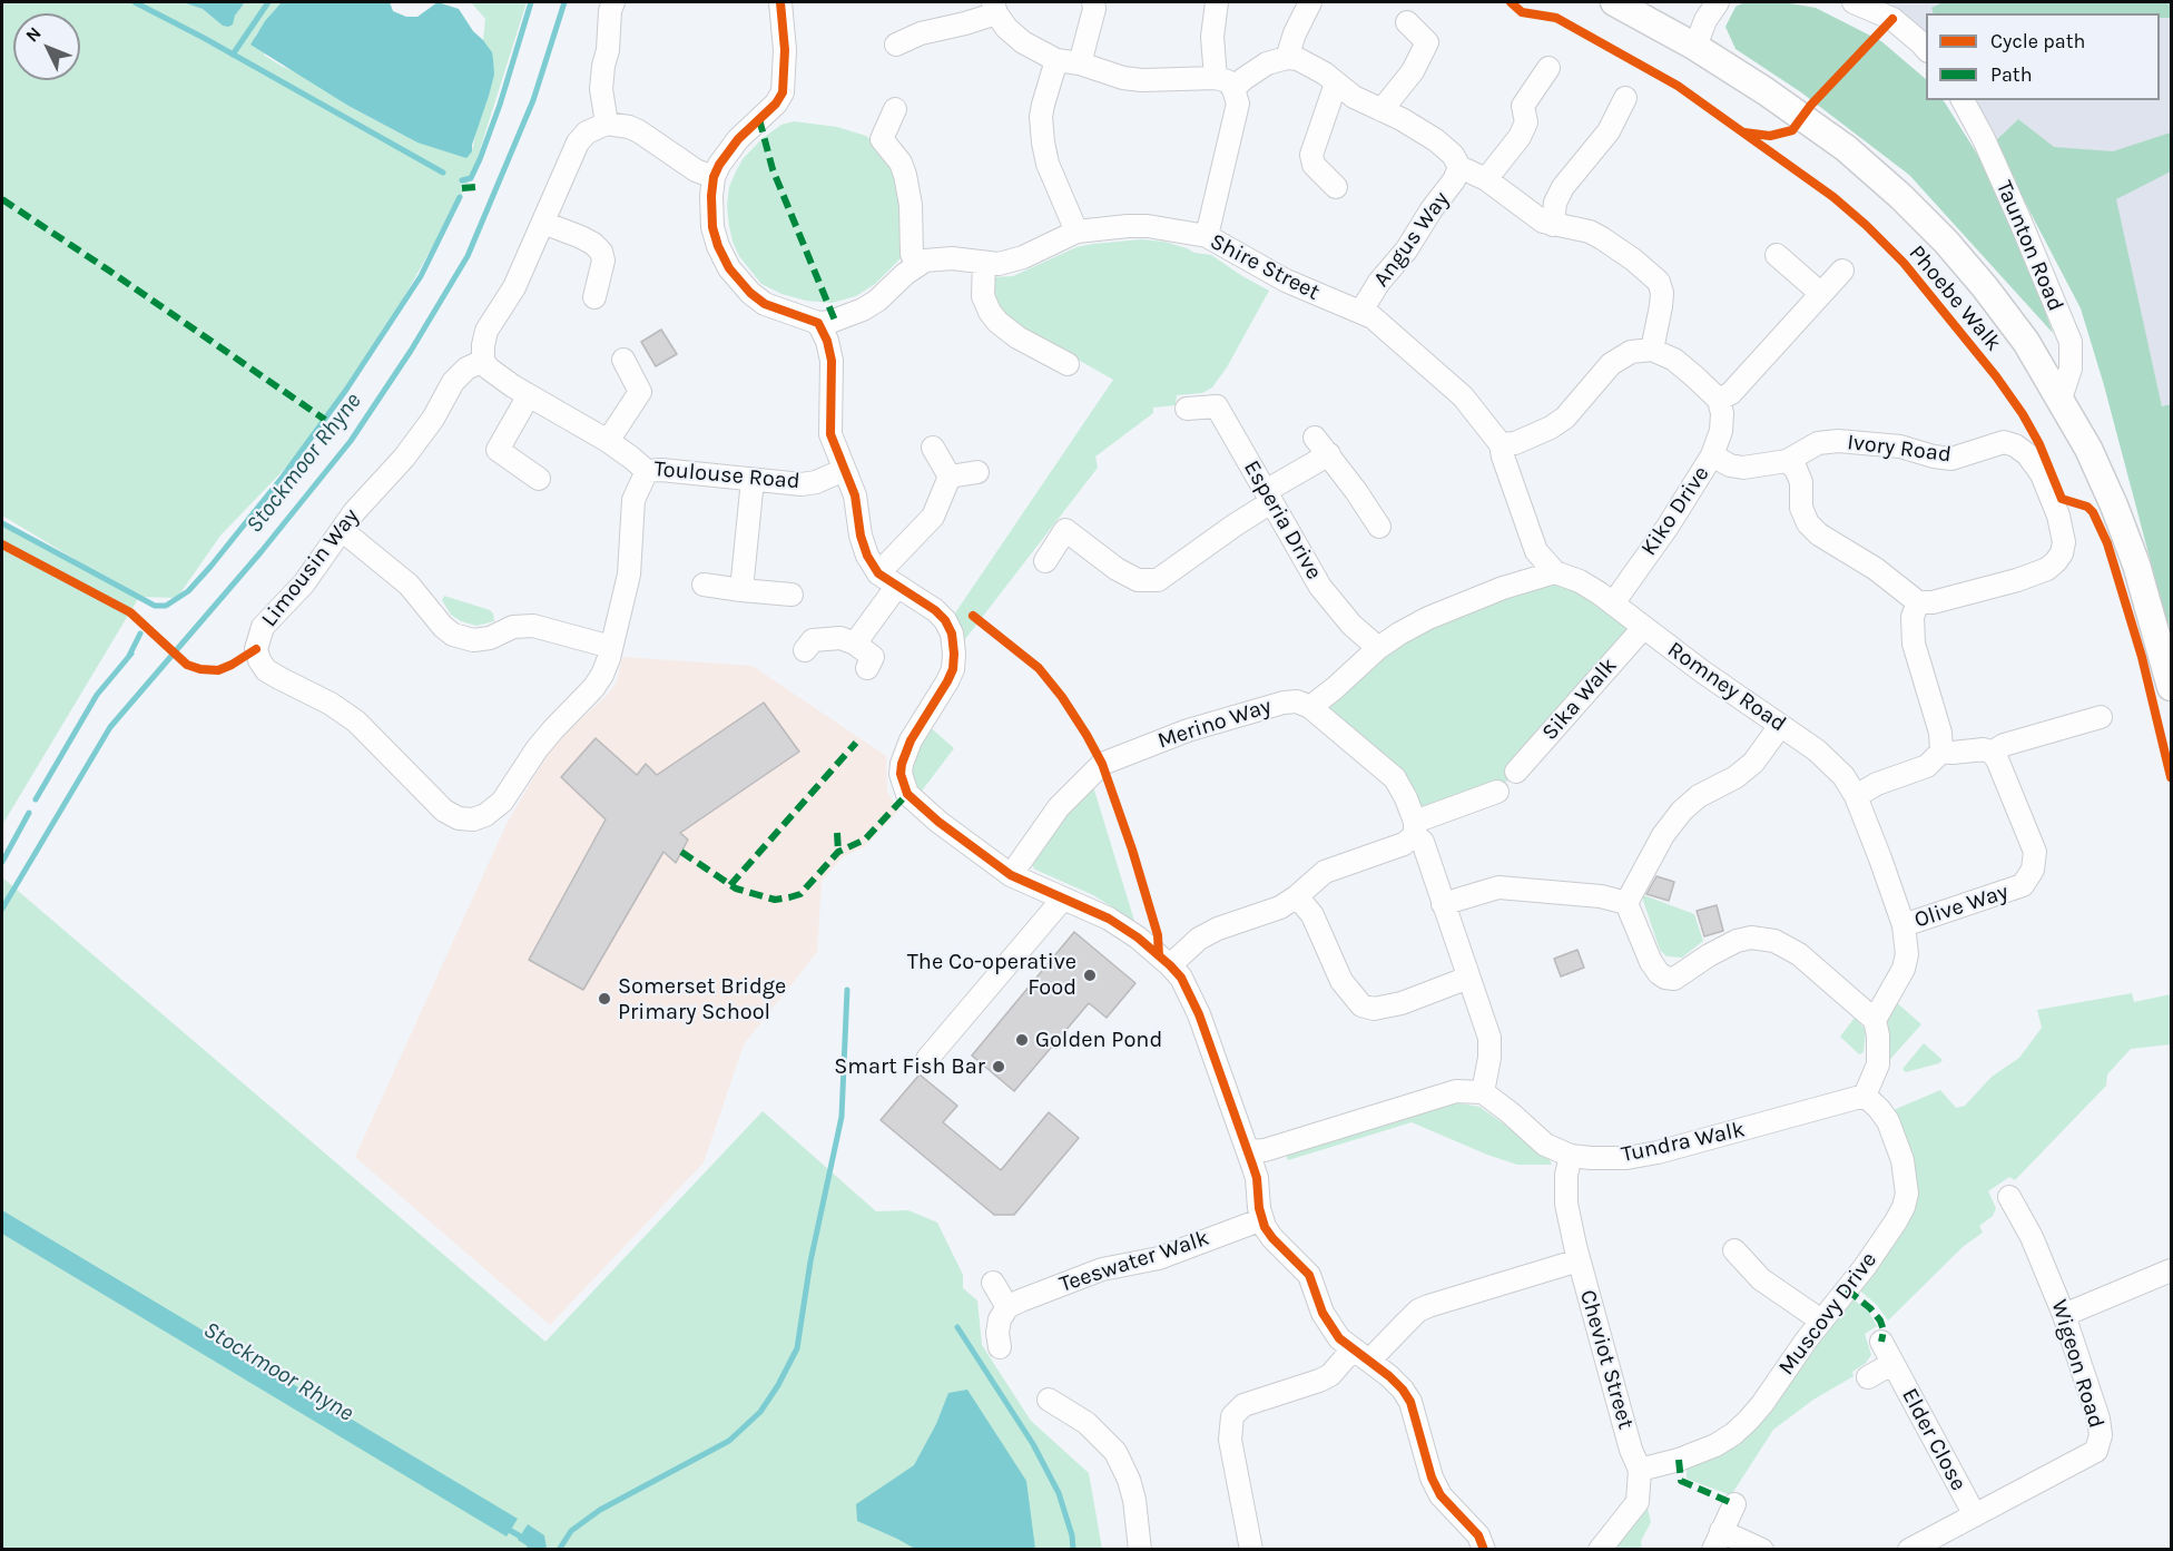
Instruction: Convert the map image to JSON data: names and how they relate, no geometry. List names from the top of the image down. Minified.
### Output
{"streets":{"main road":["Taunton Road"],"street":["Angus Way","Shire Street","Ivory Road","Toulouse Road","Kiko Drive","Esperia Drive","Limousin Way","Romney Road","Sika Walk","Merino Way","Olive Way","Tundra Walk","Teeswater Walk","Muscovy Drive","Cheviot Street","Wigeon Road","Elder Close"],"cycle path":["Phoebe Walk"]},"crossings":[["Angus Way","Shire Street"],["Shire Street","Romney Road"],["Toulouse Road","Limousin Way"],["Kiko Drive","Romney Road"],["Romney Road","Sika Walk"],["Romney Road","Olive Way"],["Tundra Walk","Muscovy Drive"],["Tundra Walk","Cheviot Street"],["Muscovy Drive","Cheviot Street"],["Wigeon Road","Elder Close"]],"water":["Stockmoor Rhyne"],"places":["The Co-operative Food","Somerset Bridge Primary School","Golden Pond","Smart Fish Bar"],"legend":["Cycle path","Path"],"north":"top left"}
